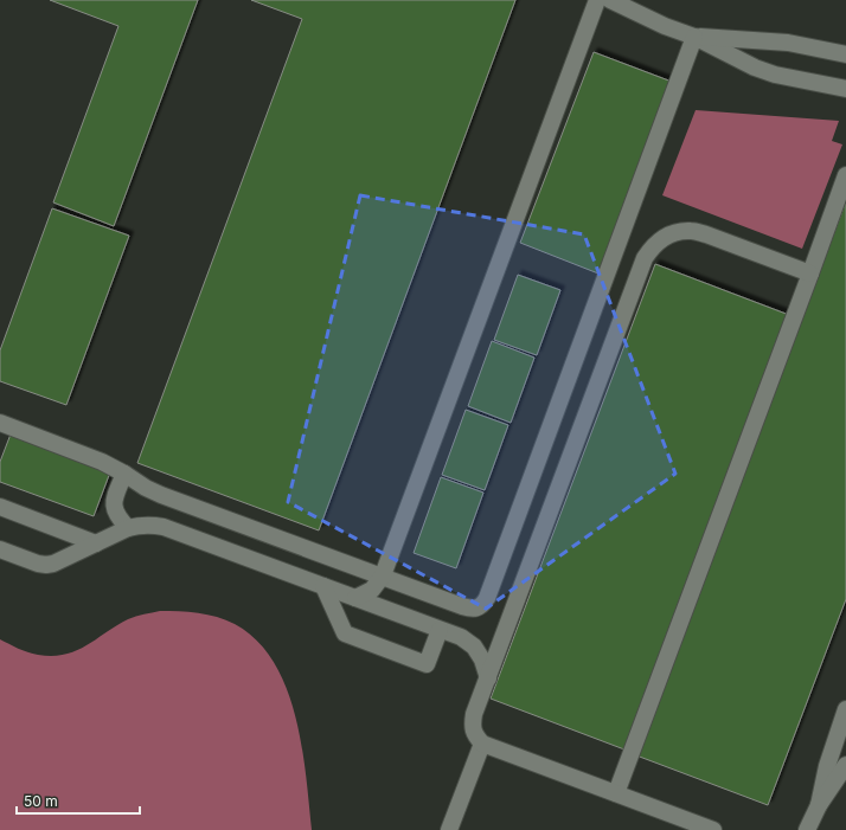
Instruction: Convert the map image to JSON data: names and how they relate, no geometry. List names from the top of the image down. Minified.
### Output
{"scale_bar":"50 m"}
